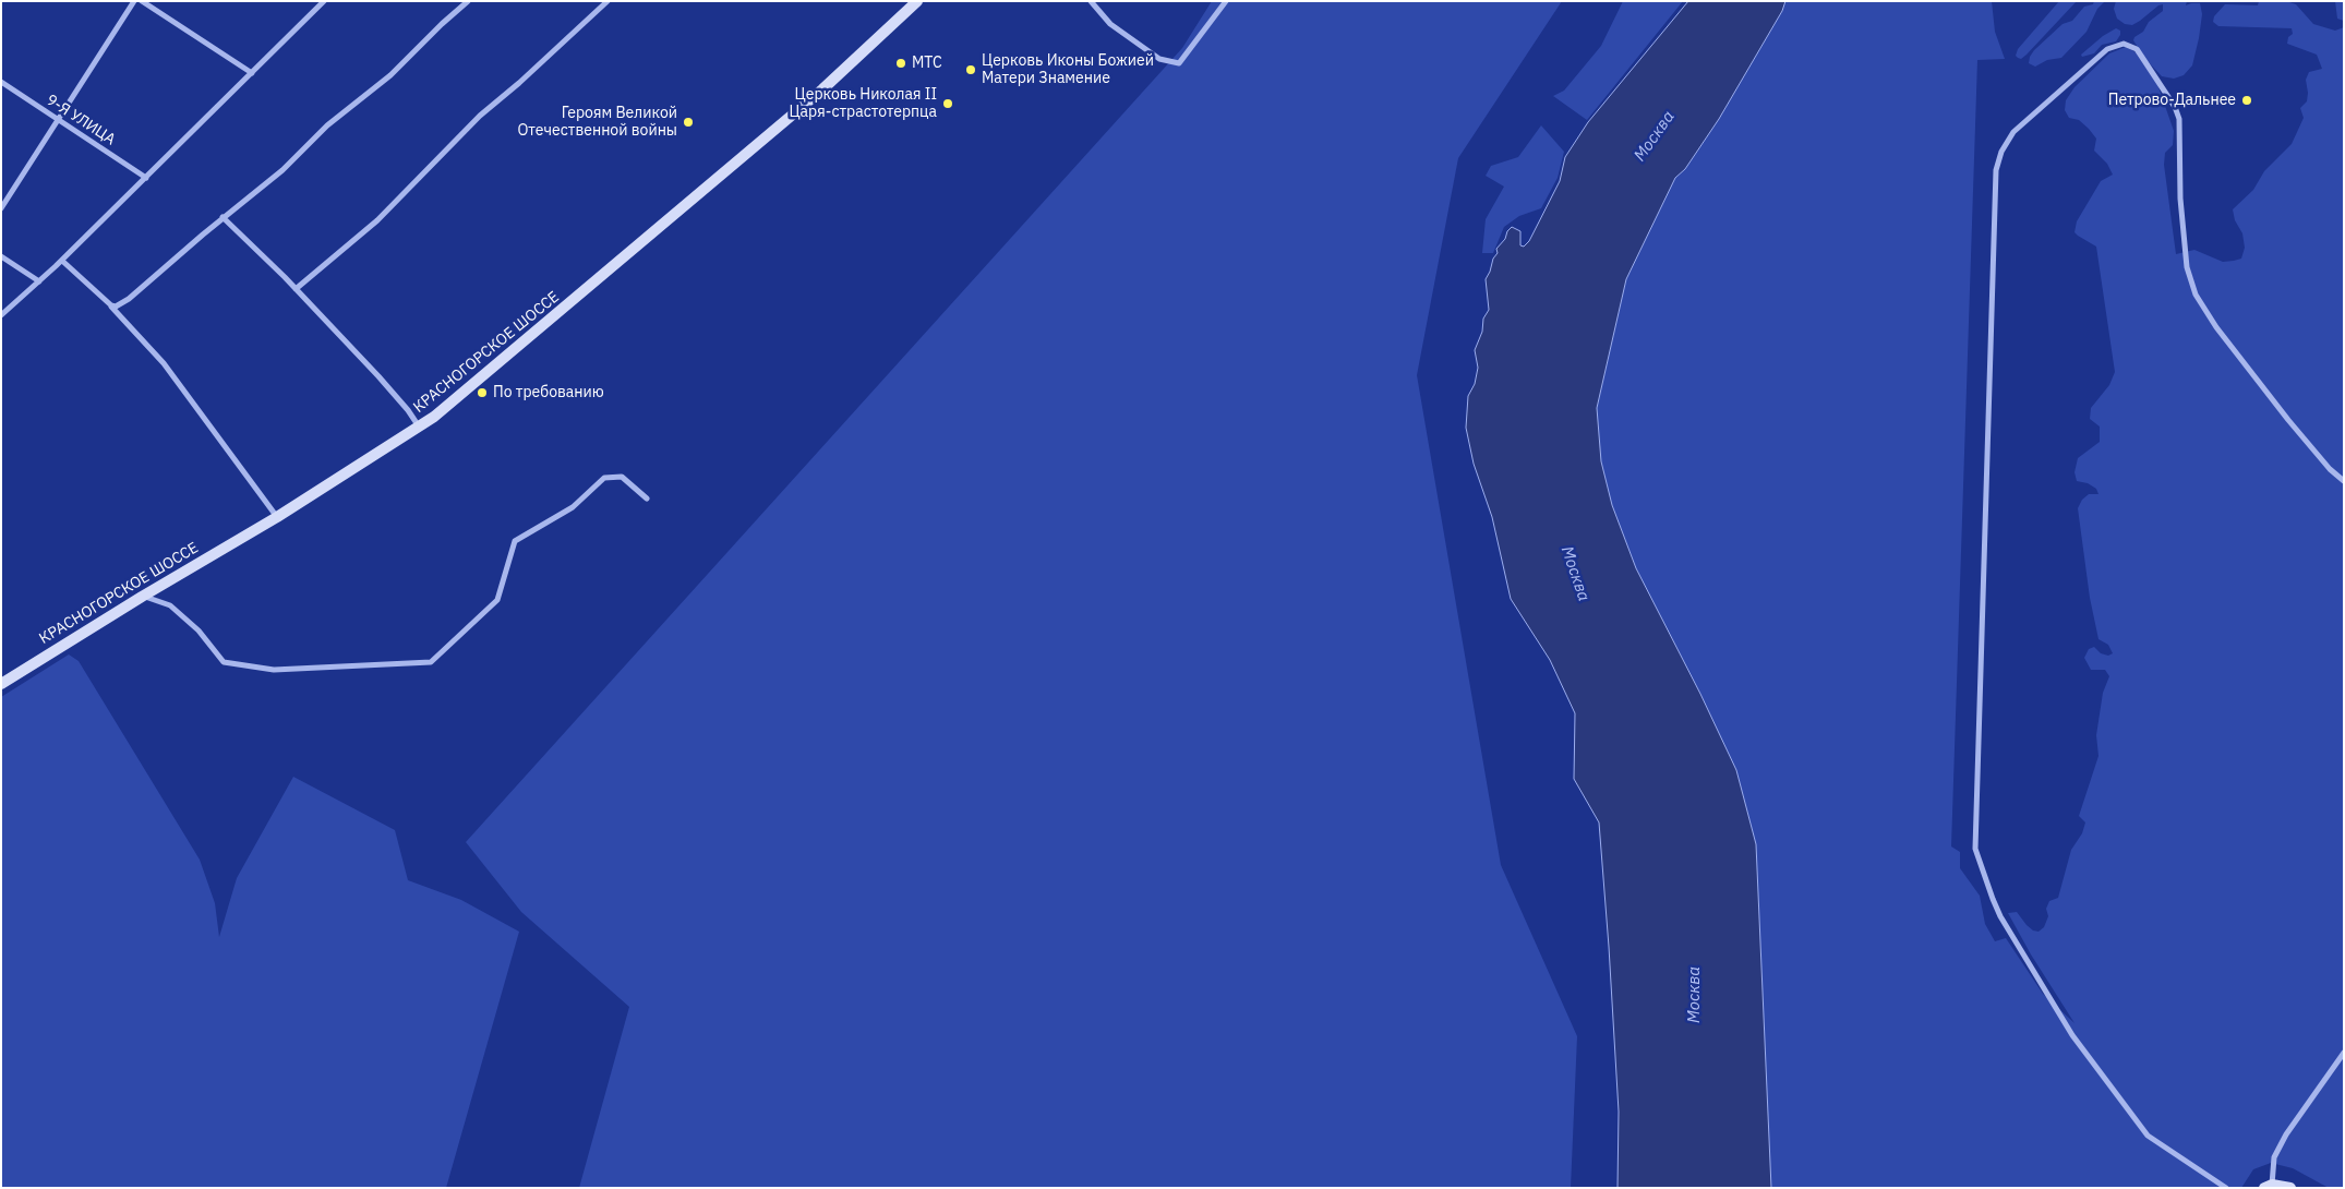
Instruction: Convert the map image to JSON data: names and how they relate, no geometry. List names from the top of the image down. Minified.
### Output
{"streets":{"street":["9-Я УЛИЦА","КРАСНОГОРСКОЕ ШОССЕ"]},"water":["Москва"],"places":["МТС","Церковь Иконы Божией Матери Знамение","Петрово-Дальнее","Церковь Николая II Царя-страстотерпца","Героям Великой Отечественной войны","По требованию"]}
